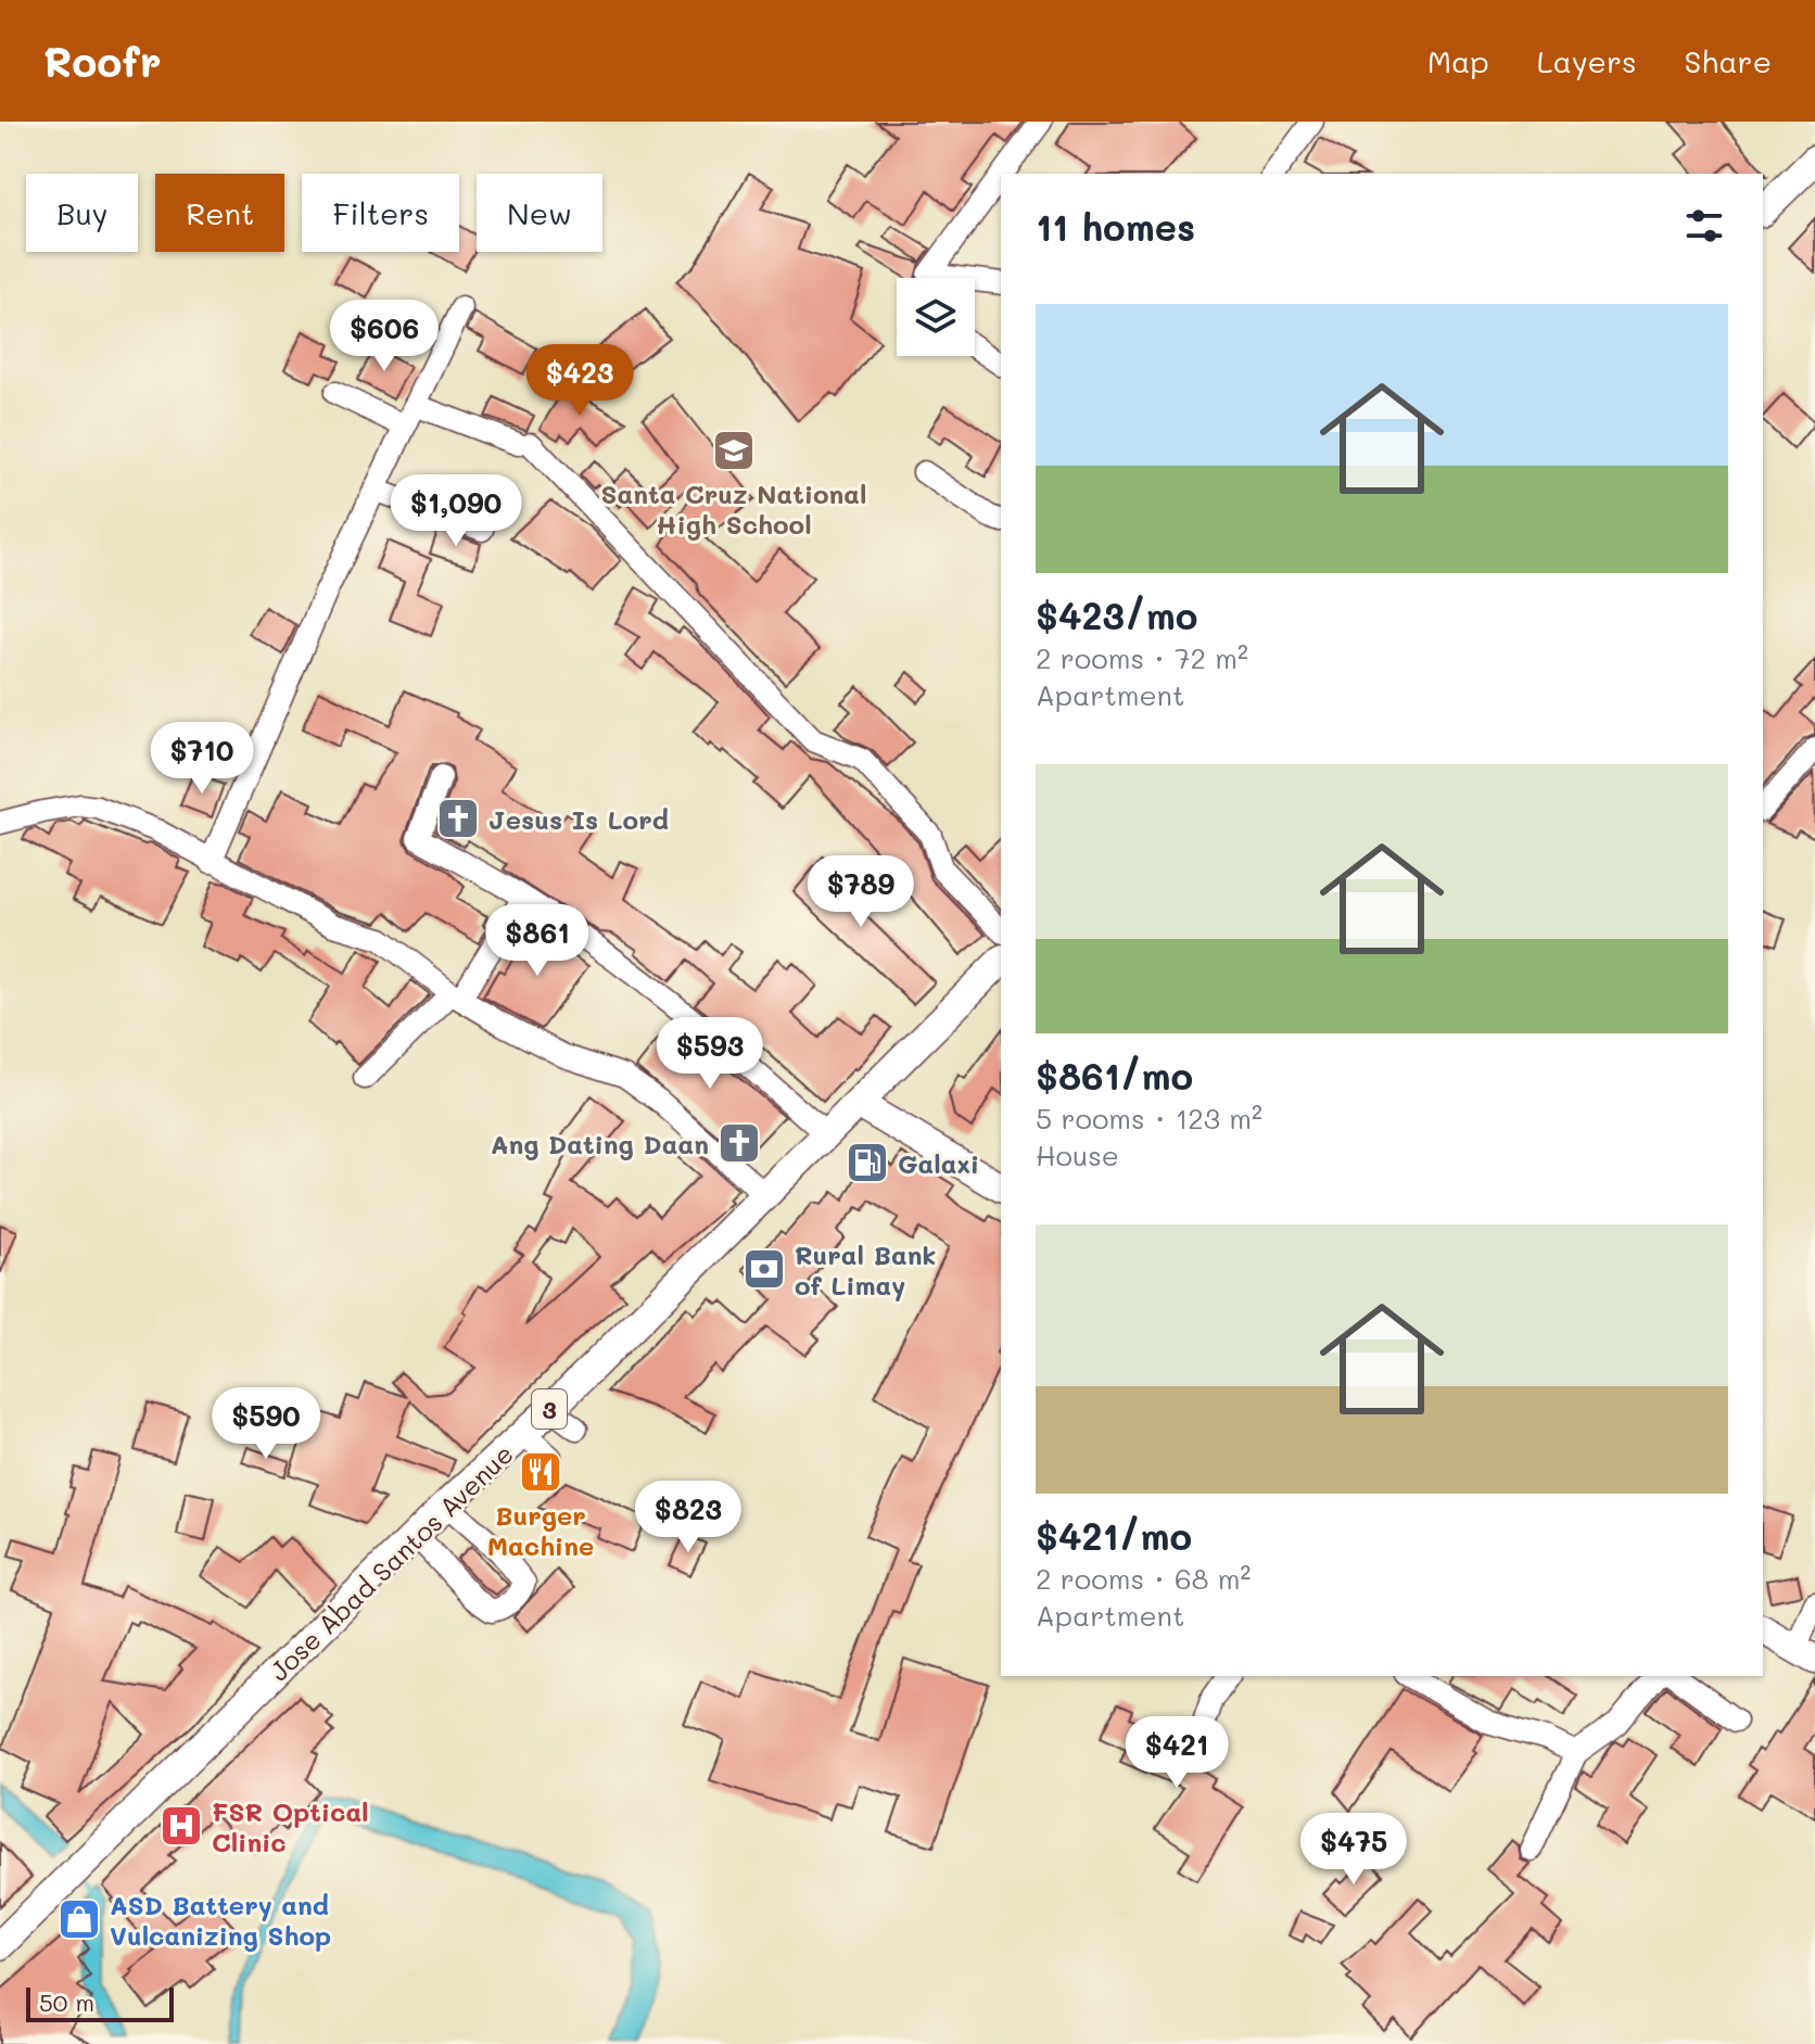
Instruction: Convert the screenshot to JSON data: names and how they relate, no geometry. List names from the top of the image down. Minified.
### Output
{"streets":{"main road":["3","Jose Abad Santos Avenue"]},"places":{"school or university":["Santa Cruz National High School"],"church":["Jesus Is Lord","Ang Dating Daan"],"fuel station":["Galaxi"],"bank":["Rural Bank of Limay"],"restaurant":["Burger Machine"],"hospital":["FSR Optical Clinic"],"shop":["ASD Battery and Vulcanizing Shop"]},"scale_bar":"50 m","page":{"header":"Roofr","nav":["Map","Layers","Share"],"chip":["Buy","Rent","Filters","New"],"heading":"11 homes","list":[{"name":"$423/mo","note":"2 rooms · 72 m² · Apartment"},{"name":"$861/mo","note":"5 rooms · 123 m² · House"},{"name":"$421/mo","note":"2 rooms · 68 m² · Apartment"}],"price":["$606","$423","$1,090","$710","$789","$861","$593","$590","$823","$421","$475"],"scale":"50 m"}}
